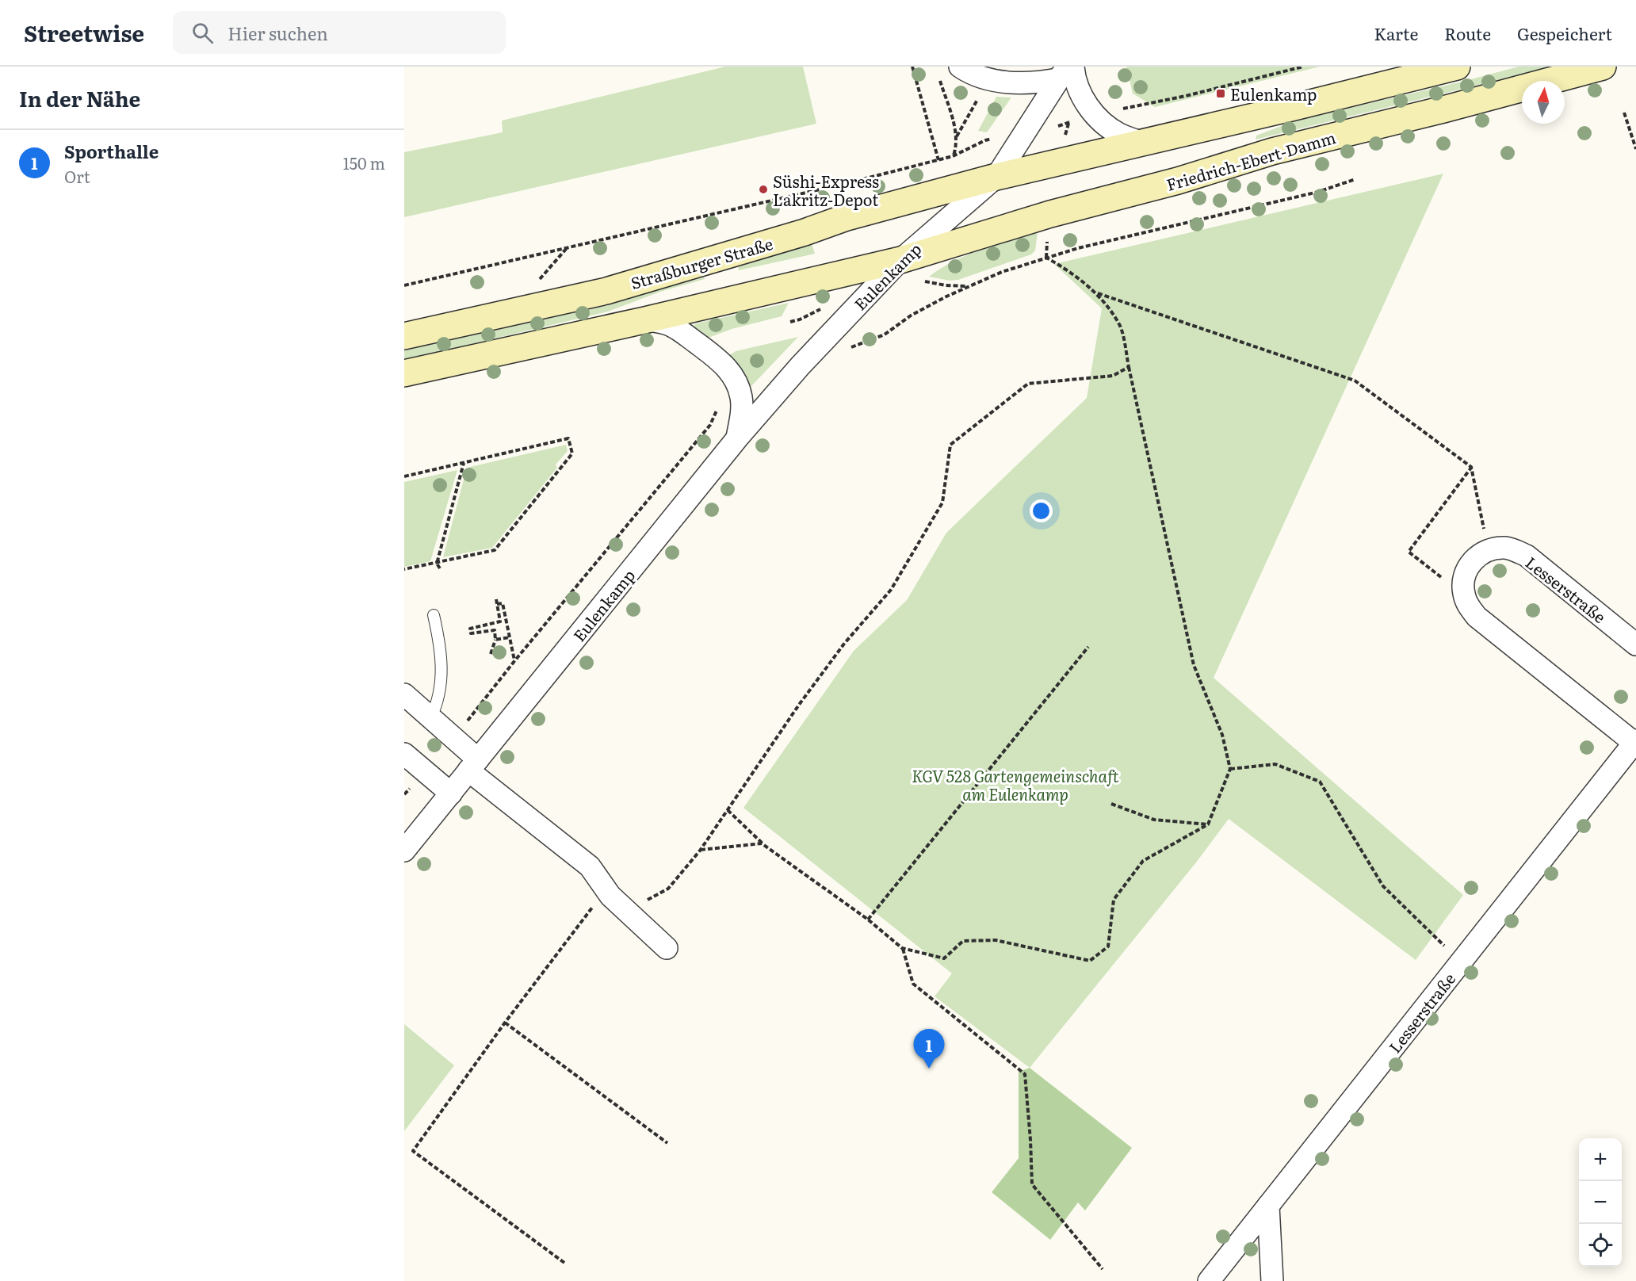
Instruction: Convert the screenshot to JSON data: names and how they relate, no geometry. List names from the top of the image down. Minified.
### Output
{"streets":{"main road":["Friedrich-Ebert-Damm","Straßburger Straße"],"street":["Eulenkamp","Lesserstraße"]},"crossings":[["Friedrich-Ebert-Damm","Eulenkamp"],["Straßburger Straße","Eulenkamp"]],"parks":["KGV 528 Gartengemeinschaft am Eulenkamp"],"places":{"transit":["Eulenkamp"],"other":["Süshi-Express Lakritz-Depot"]},"north":"top","page":{"header":"Streetwise","search":"Hier suchen","nav":["Karte","Route","Gespeichert"],"heading":"In der Nähe","list":[{"mark":"1","name":"Sporthalle","note":"Ort","value":"150 m"}],"pins":"1","map_buttons":["+","−"]}}
